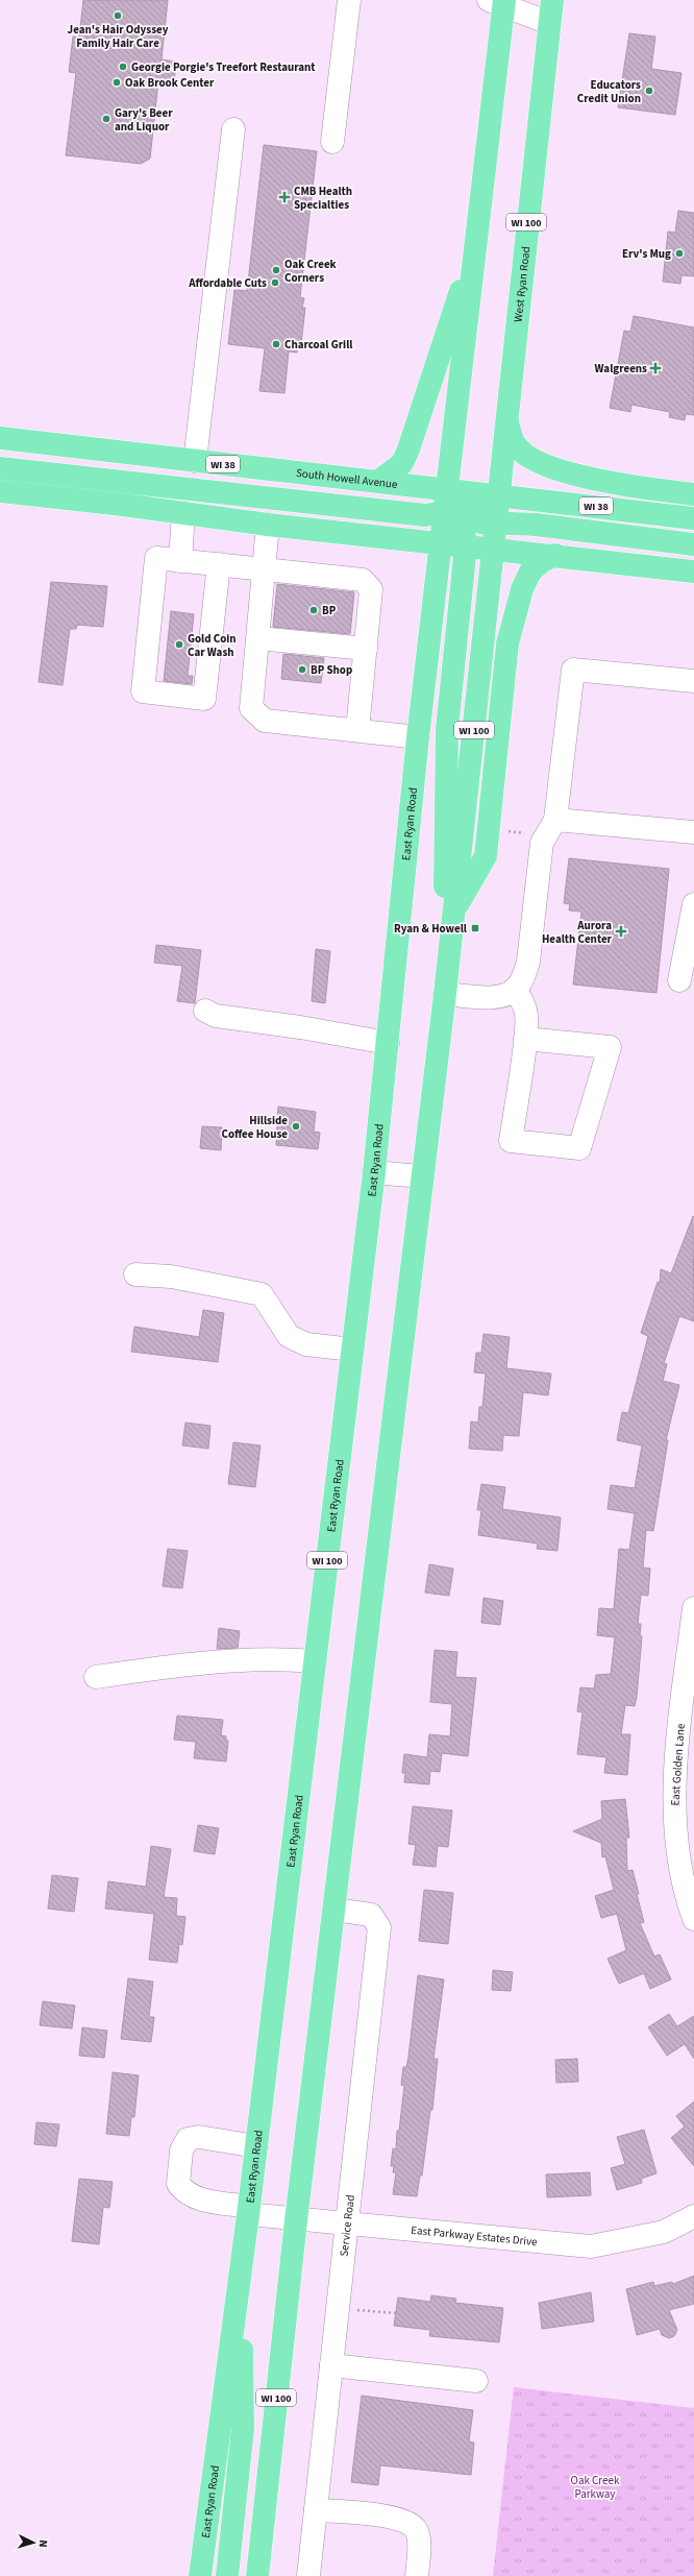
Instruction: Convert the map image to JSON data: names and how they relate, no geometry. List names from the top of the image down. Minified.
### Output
{"streets":{"main road":["WI 100","West Ryan Road","WI 38","South Howell Avenue","East Ryan Road"],"street":["East Golden Lane","Service Road","East Parkway Estates Drive"]},"crossings":[["WI 100","West Ryan Road"],["WI 100","South Howell Avenue"],["WI 100","East Ryan Road"],["WI 100","Service Road"],["WI 100","East Parkway Estates Drive"],["West Ryan Road","South Howell Avenue"],["South Howell Avenue","East Ryan Road"],["East Ryan Road","East Parkway Estates Drive"],["Service Road","East Parkway Estates Drive"]],"parks":["Oak Creek Parkway"],"places":{"other":["Jean's Hair Odyssey Family Hair Care","Georgie Porgie's Treefort Restaurant","Oak Brook Center","Educators Credit Union","Gary's Beer and Liquor","Erv's Mug","Oak Creek Corners","Affordable Cuts","Charcoal Grill","BP","Gold Coin Car Wash","BP Shop","Hillside Coffee House"],"health":["CMB Health Specialties","Walgreens","Aurora Health Center"],"transit":["Ryan & Howell"]},"north":"right"}
